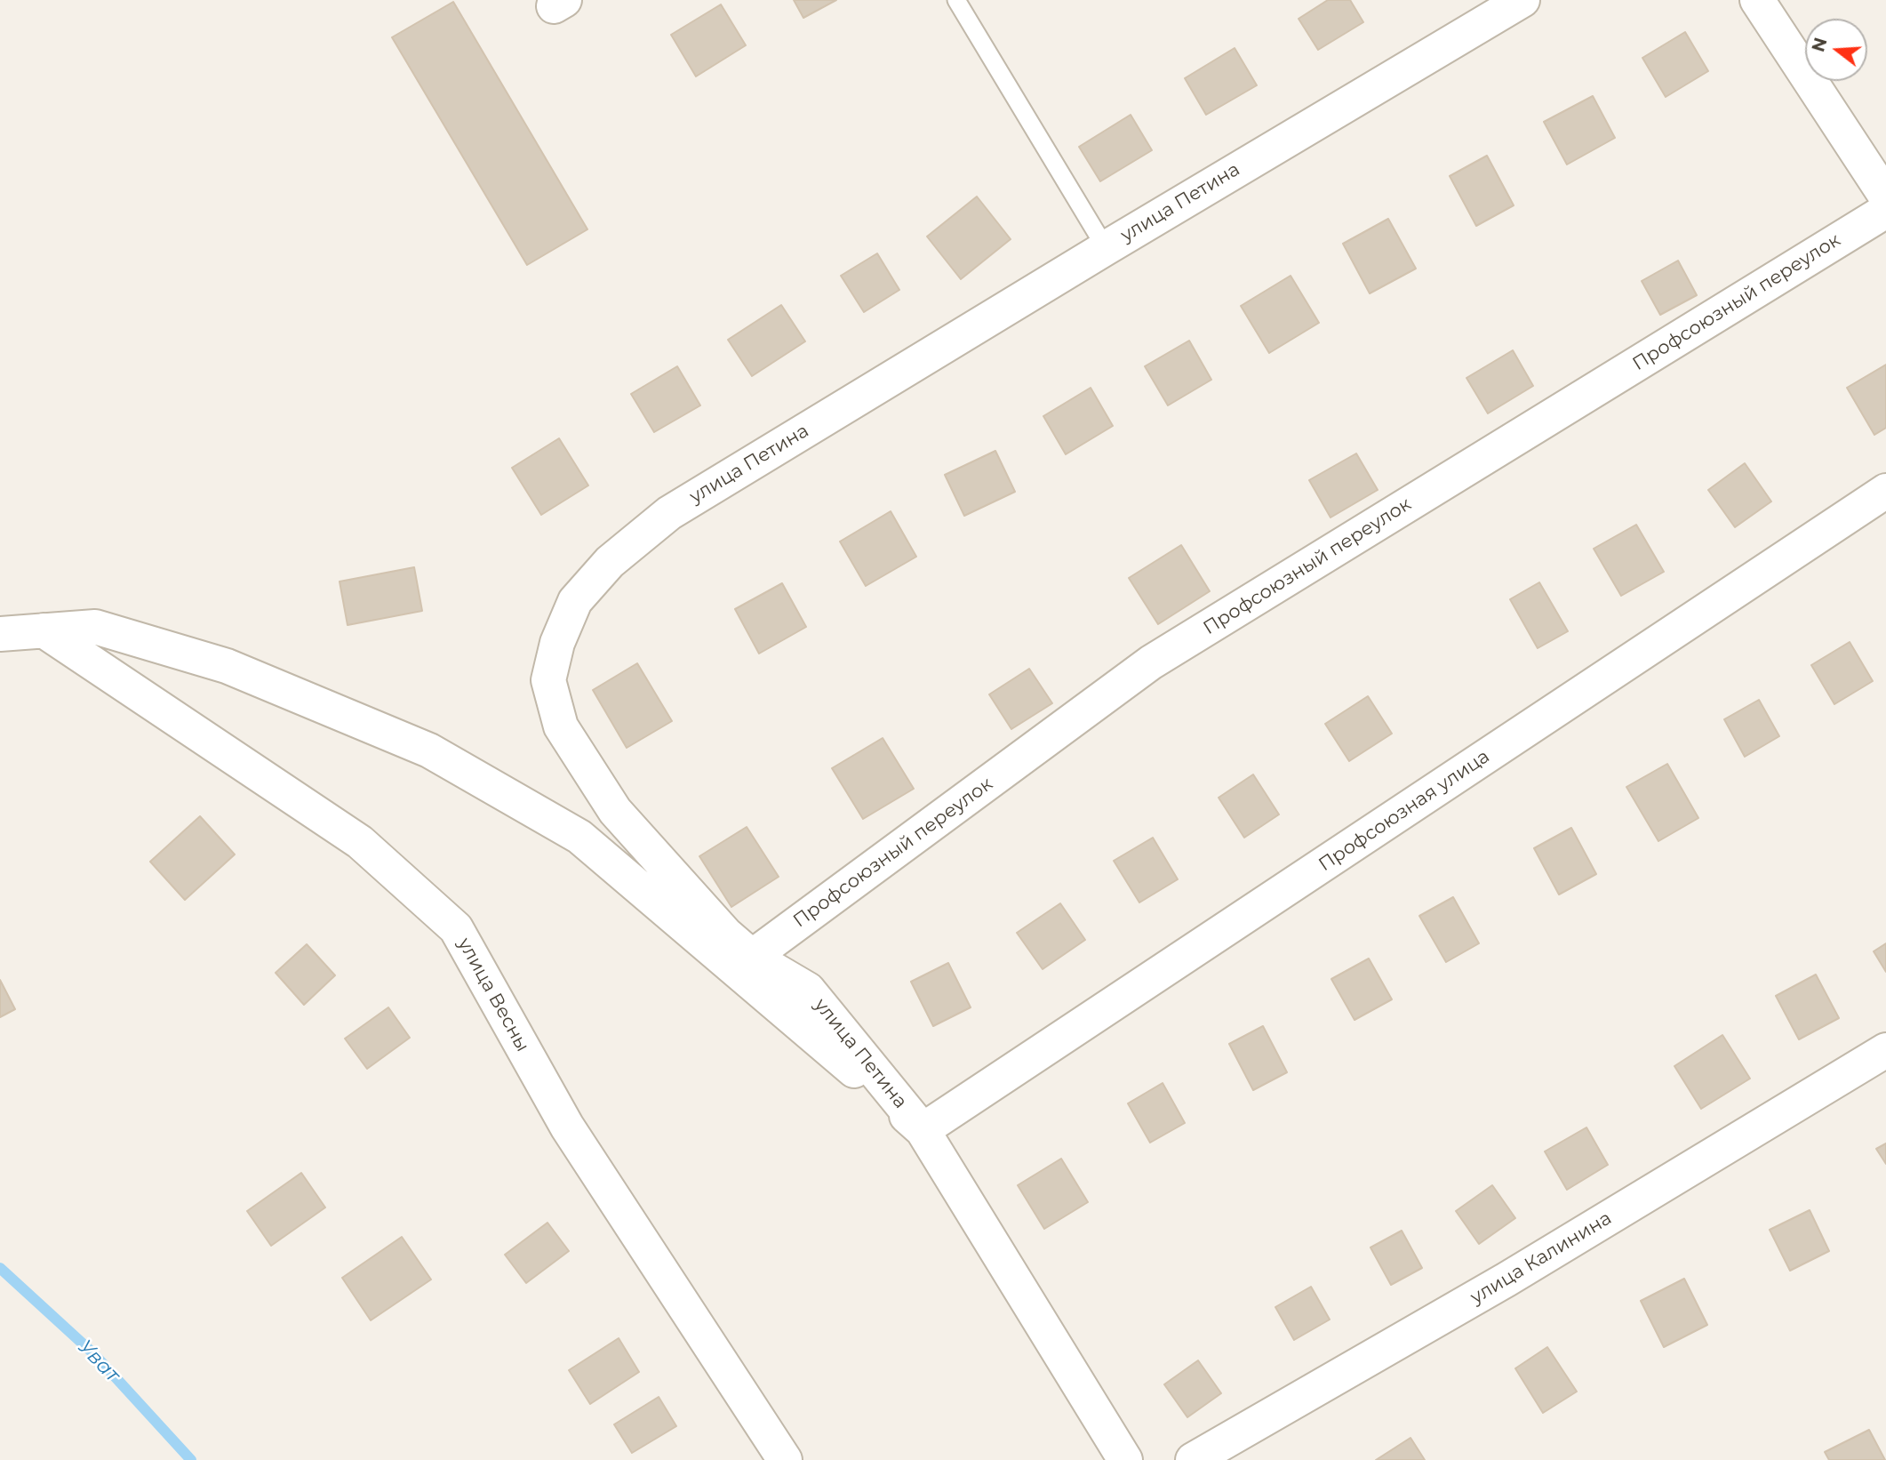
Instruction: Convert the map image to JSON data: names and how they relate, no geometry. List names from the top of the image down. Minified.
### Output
{"streets":{"street":["улица Петина","Профсоюзный переулок","Профсоюзная улица","улица Весны","улица Калинина"]},"crossings":[["улица Петина","Профсоюзный переулок"],["улица Петина","Профсоюзная улица"]],"water":["Уват"],"north":"left"}
